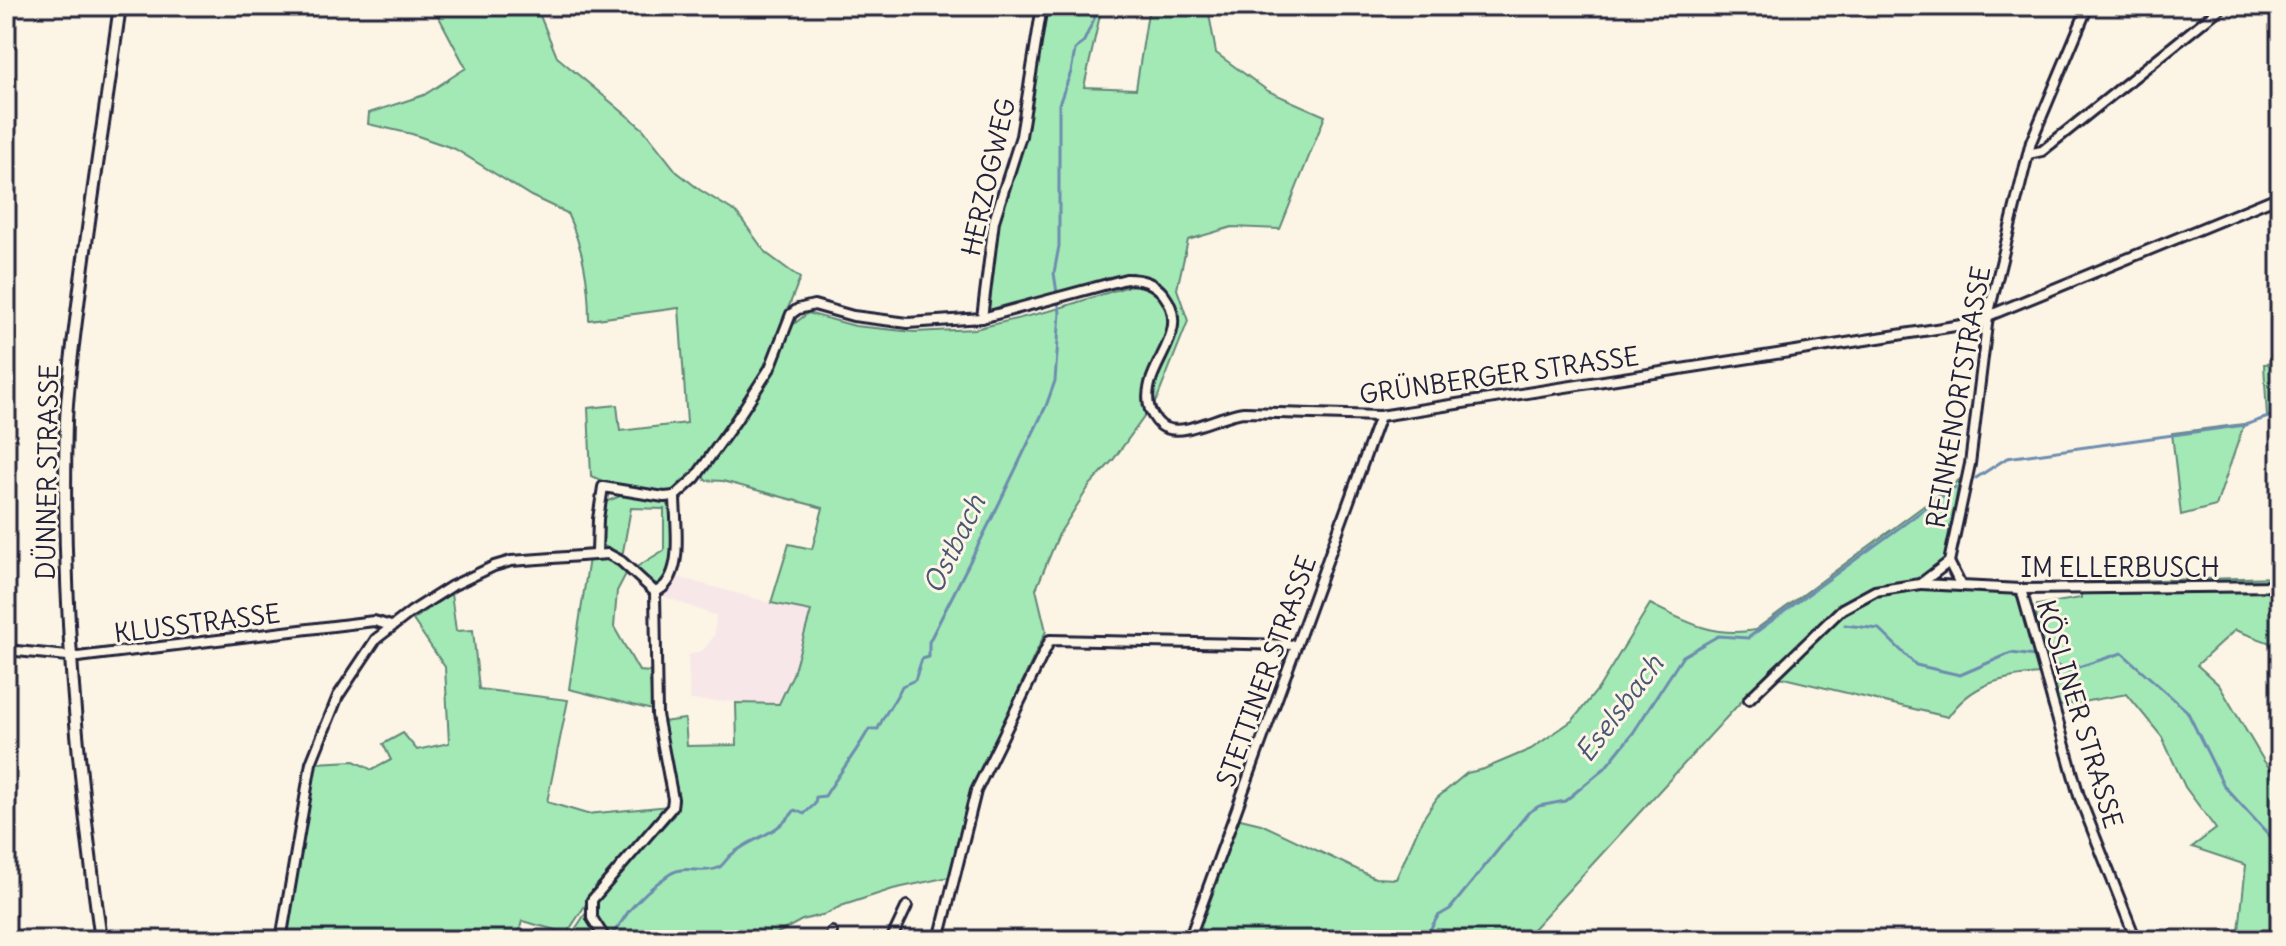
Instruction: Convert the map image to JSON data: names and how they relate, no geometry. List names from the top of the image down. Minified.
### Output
{"streets":{"street":["HERZOGWEG","GRÜNBERGER STRASSE","REINKENORTSTRASSE","DÜNNER STRASSE","IM ELLERBUSCH","KLUSSTRASSE","STETTINER STRASSE","KÖSLINER STRASSE"]},"crossings":[["HERZOGWEG","GRÜNBERGER STRASSE"],["GRÜNBERGER STRASSE","REINKENORTSTRASSE"],["GRÜNBERGER STRASSE","STETTINER STRASSE"],["REINKENORTSTRASSE","IM ELLERBUSCH"],["DÜNNER STRASSE","KLUSSTRASSE"],["IM ELLERBUSCH","KÖSLINER STRASSE"]],"water":["Ostbach","Eselsbach"]}
